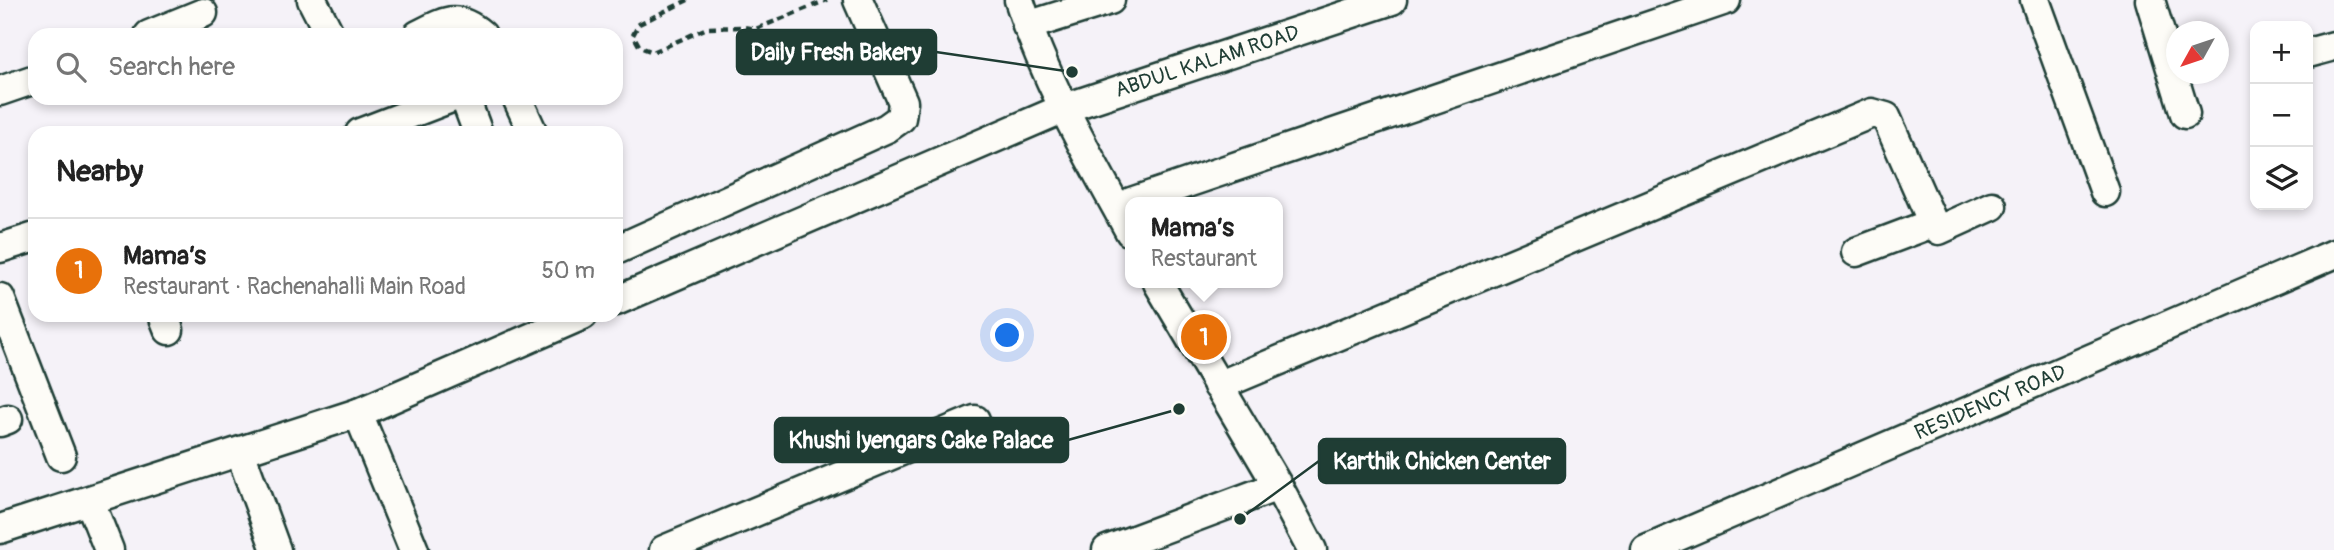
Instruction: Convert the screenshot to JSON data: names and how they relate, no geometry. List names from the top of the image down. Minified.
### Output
{"streets":{"street":["ABDUL KALAM ROAD","RESIDENCY ROAD"]},"places":["Daily Fresh Bakery","Khushi Iyengars Cake Palace","Karthik Chicken Center"],"north":"bottom left","page":{"map_buttons":["+","−"],"search":"Search here","heading":"Nearby","popup":["Mama’s","Restaurant"],"list":[{"mark":"1","name":"Mama’s","note":"Restaurant · Rachenahalli Main Road","value":"50 m"}],"pins":"1"}}
